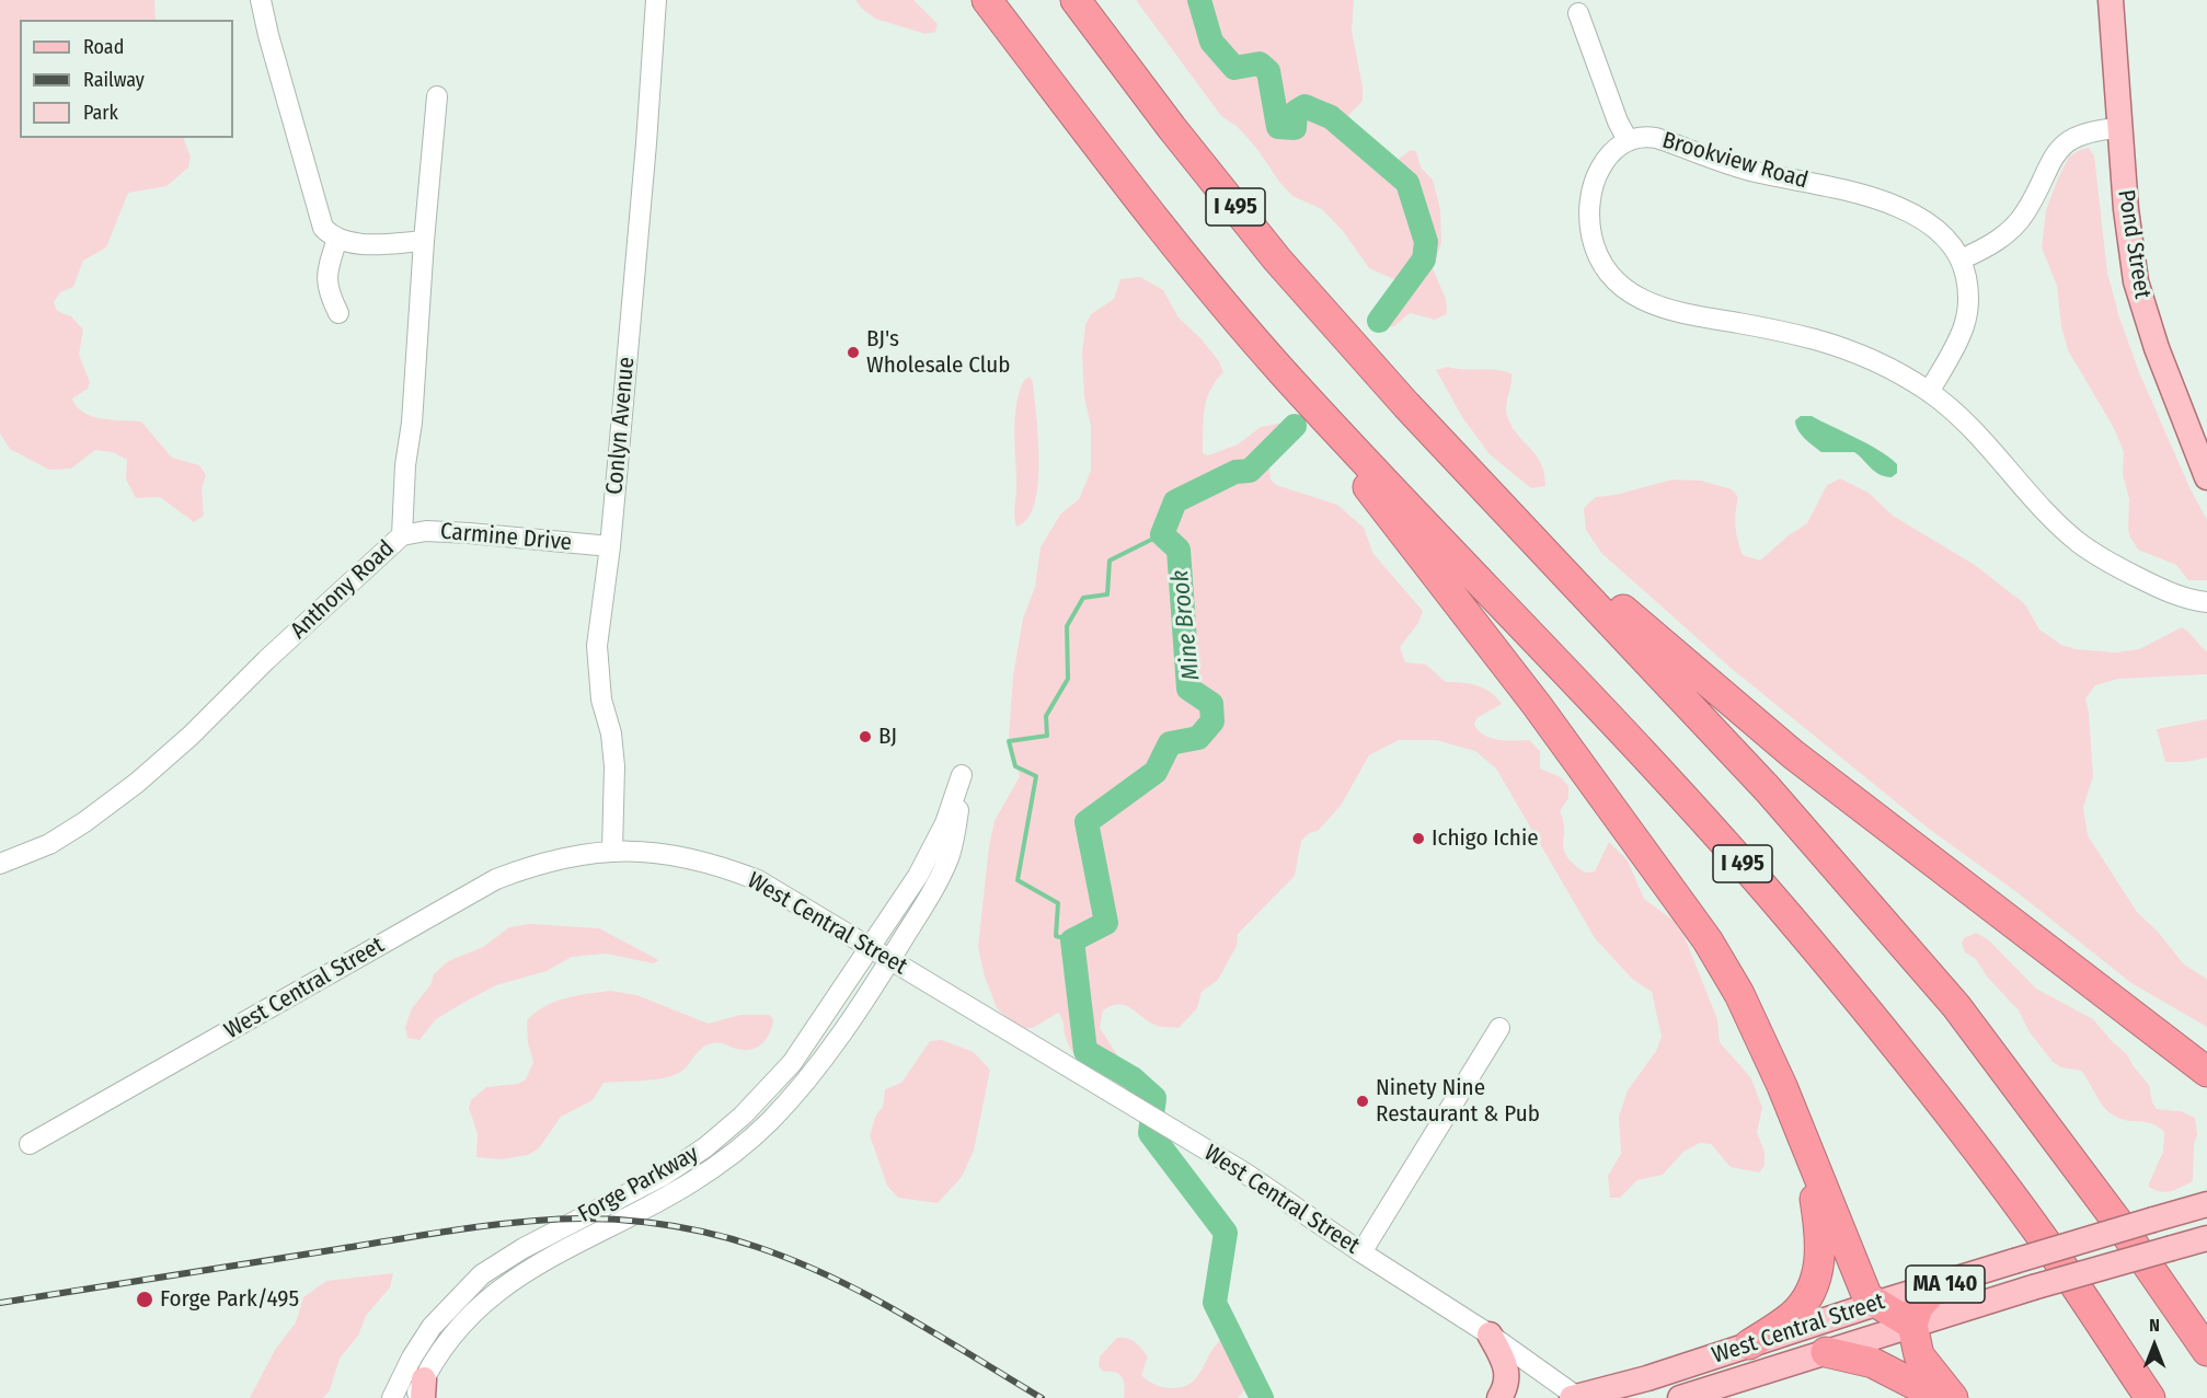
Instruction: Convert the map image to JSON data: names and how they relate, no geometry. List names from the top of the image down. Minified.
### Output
{"streets":{"highway":["I 495"],"main road":["Pond Street","West Central Street","MA 140"],"street":["Brookview Road","Conlyn Avenue","Carmine Drive","Anthony Road","Forge Parkway"]},"crossings":[["Conlyn Avenue","Carmine Drive"],["Conlyn Avenue","West Central Street"],["Carmine Drive","Anthony Road"],["West Central Street","Forge Parkway"]],"water":["Mine Brook"],"places":["BJ's Wholesale Club","BJ","Ichigo Ichie","Ninety Nine Restaurant & Pub","Forge Park/495"],"legend":["Road","Railway","Park"],"north":"top"}
